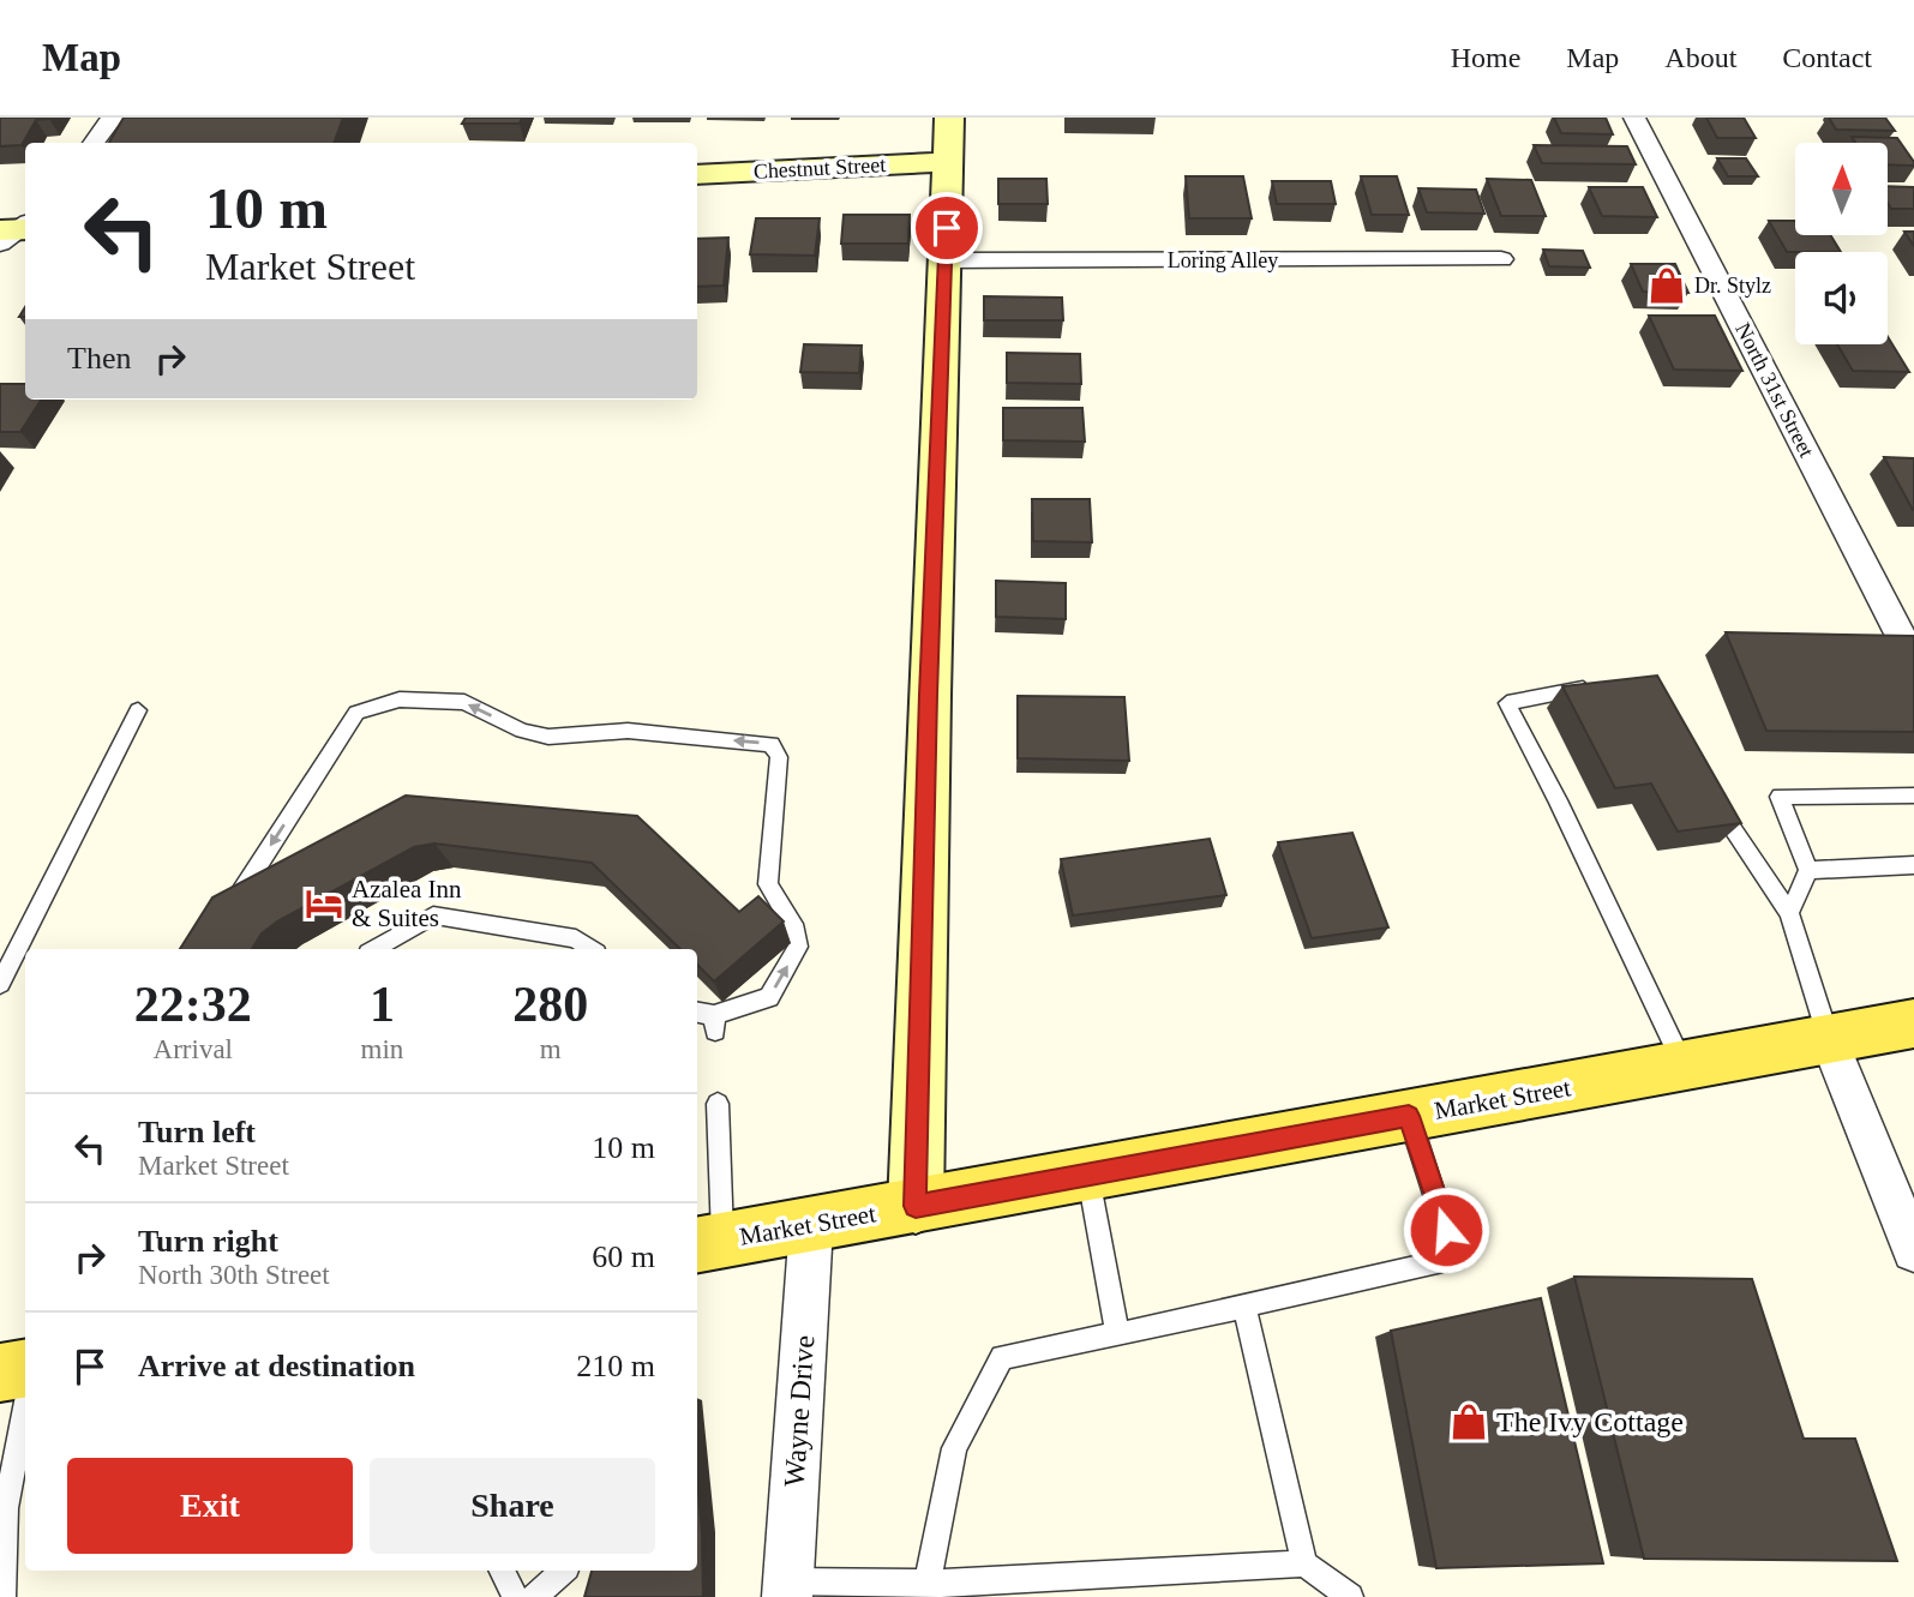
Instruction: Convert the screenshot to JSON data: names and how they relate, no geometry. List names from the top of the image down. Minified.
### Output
{"streets":{"main road":["Market Street"],"street":["Chestnut Street","Loring Alley","North 31st Street","Wayne Drive"]},"crossings":[["Market Street","Wayne Drive"]],"places":{"shop":["Dr. Stylz","The Ivy Cottage"],"hotel":["Azalea Inn & Suites"]},"north":"top","page":{"header":"Map","nav":["Home","Map","About","Contact"],"turn":["10 m","Market Street"],"then":"Then","eta":["22:32","Arrival","1","min","280","m"],"list":[{"name":"Turn left","note":"Market Street","value":"10 m"},{"name":"Turn right","note":"North 30th Street","value":"60 m"},{"name":"Arrive at destination","value":"210 m"}],"buttons":["Exit","Share"]}}
